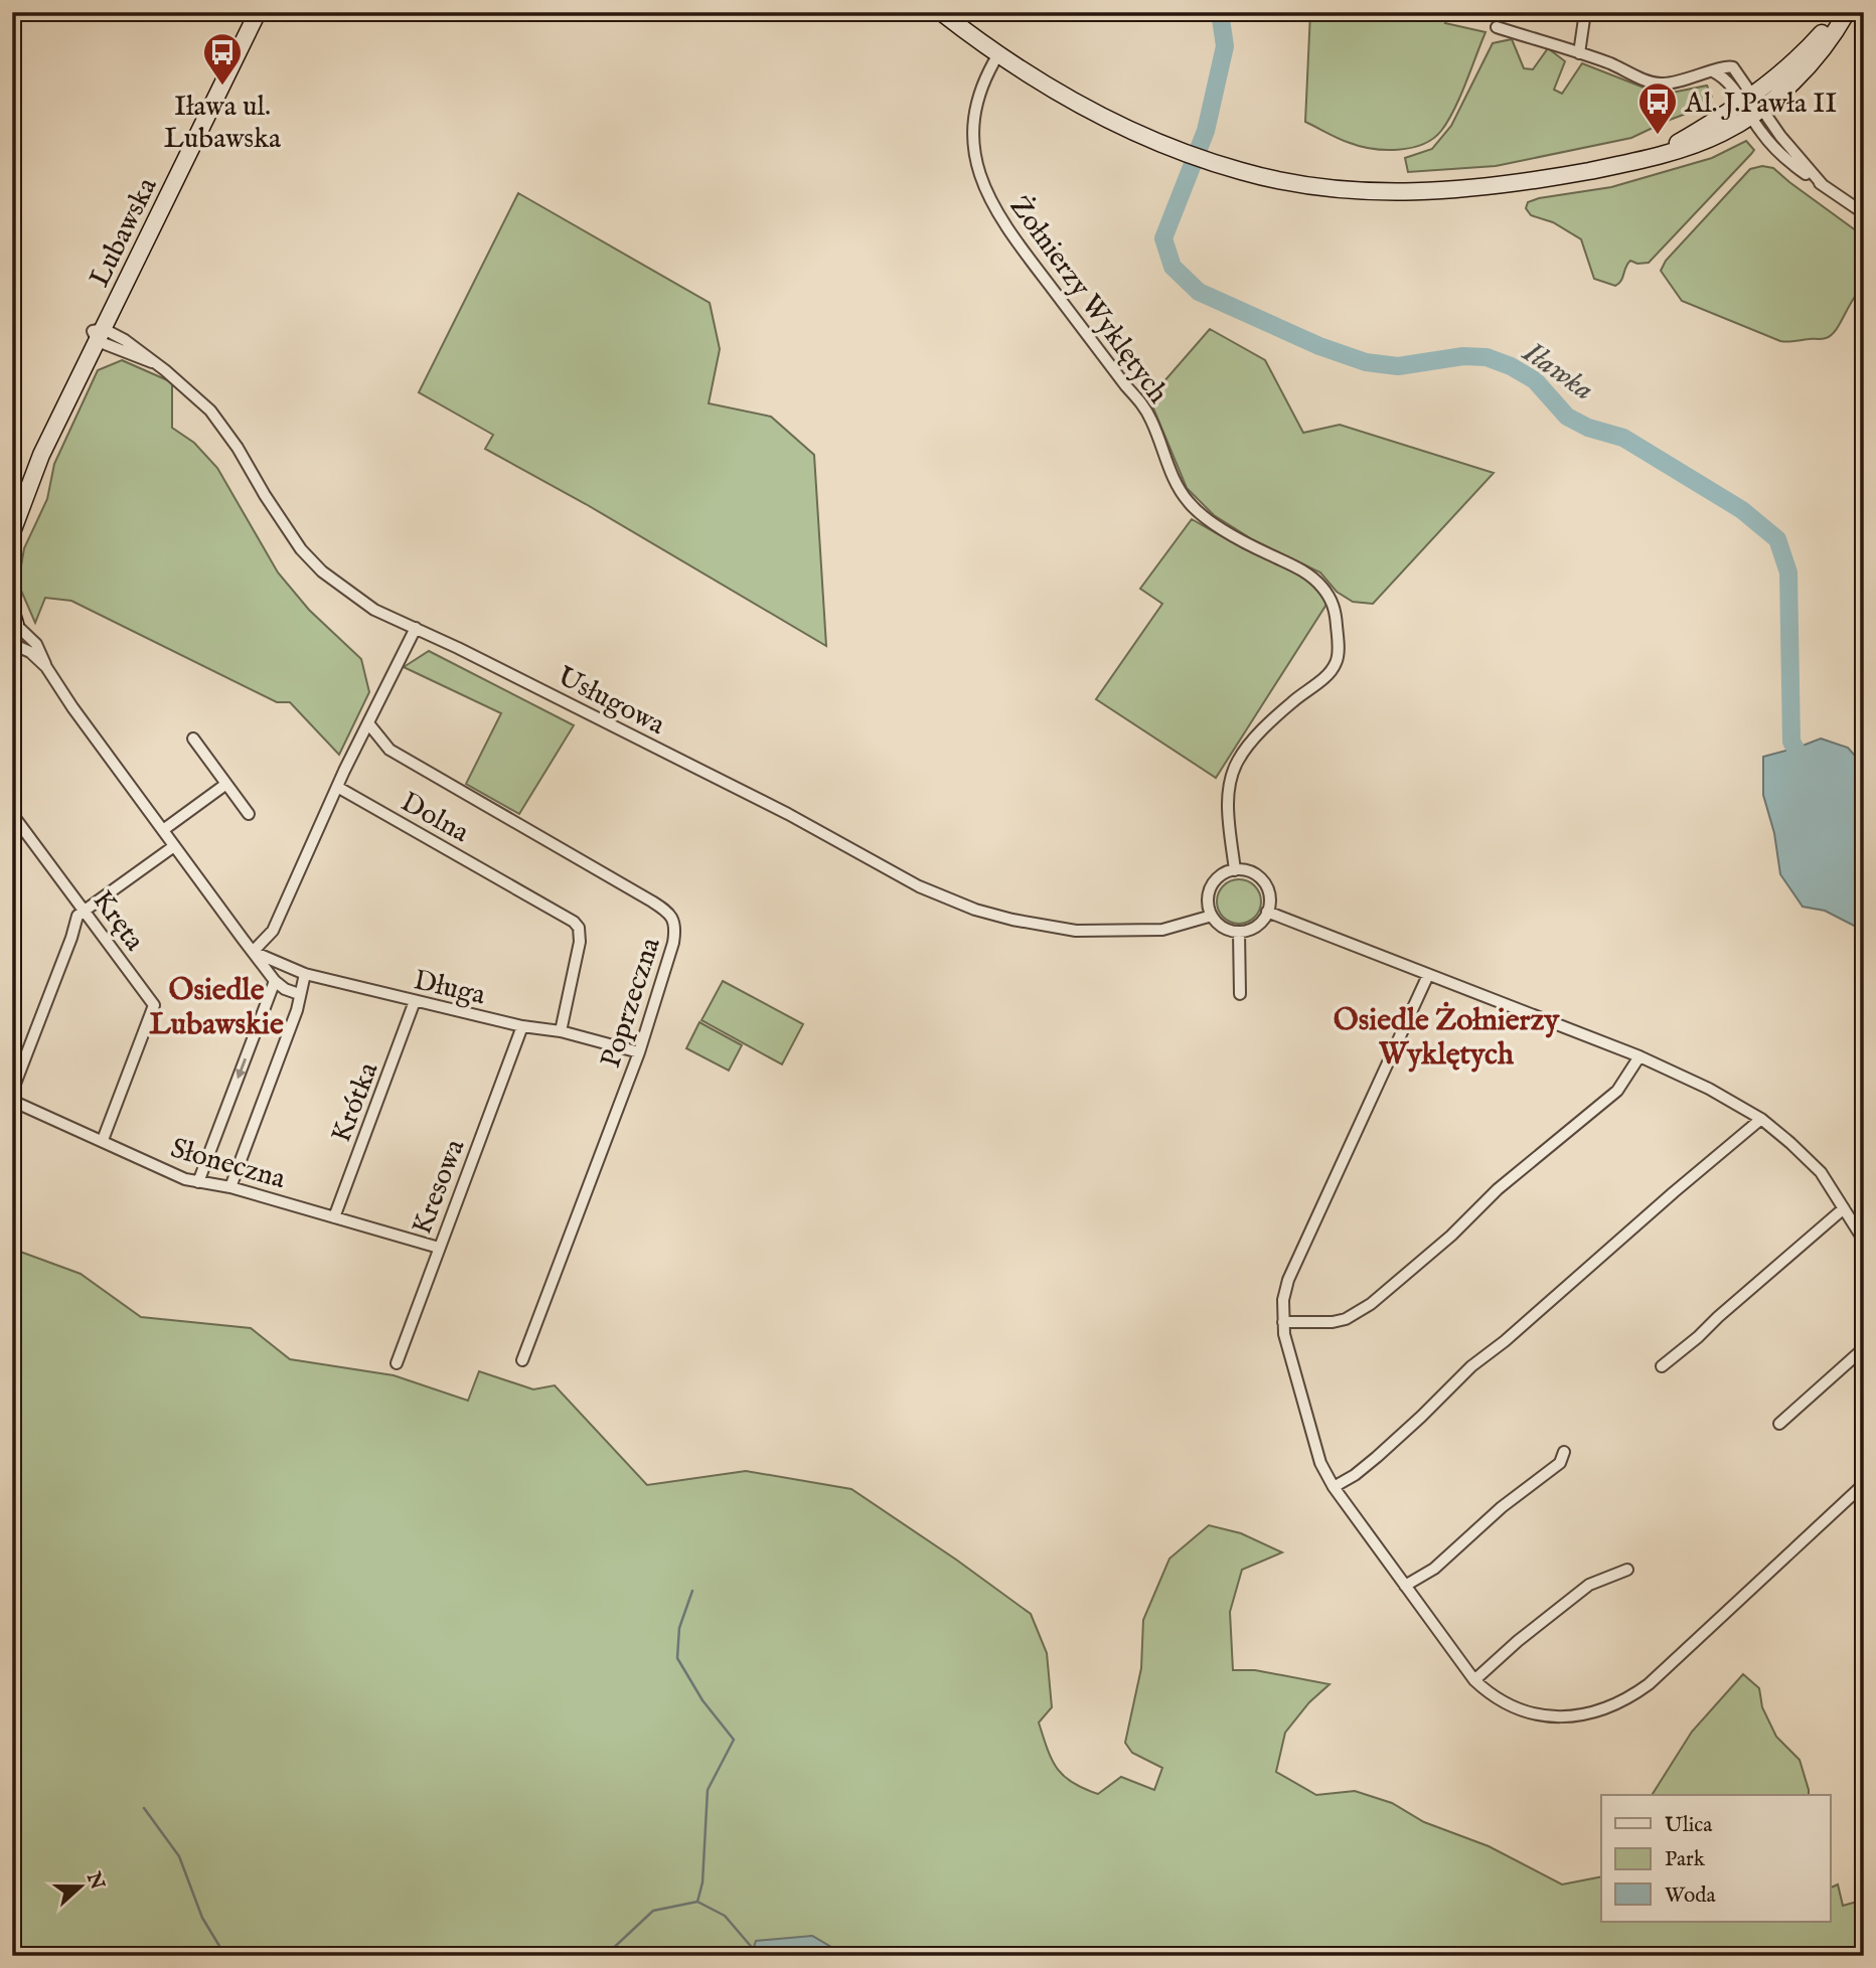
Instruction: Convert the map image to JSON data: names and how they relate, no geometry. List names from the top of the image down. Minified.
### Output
{"streets":{"main road":["Lubawska"],"street":["Żołnierzy Wyklętych","Usługowa","Dolna","Kręta","Długa","Poprzeczna","Krótka","Słoneczna","Kresowa"]},"crossings":[["Lubawska","Usługowa"],["Żołnierzy Wyklętych","Usługowa"],["Dolna","Długa"],["Kręta","Słoneczna"],["Długa","Poprzeczna"],["Długa","Krótka"],["Długa","Kresowa"],["Krótka","Słoneczna"],["Słoneczna","Kresowa"]],"districts":["Osiedle Lubawskie","Osiedle Żołnierzy Wyklętych"],"water":["Iławka"],"places":{"bus stop":["Iława ul. Lubawska","Al. J.Pawła II"]},"legend":["Ulica","Park","Woda"],"north":"right"}
